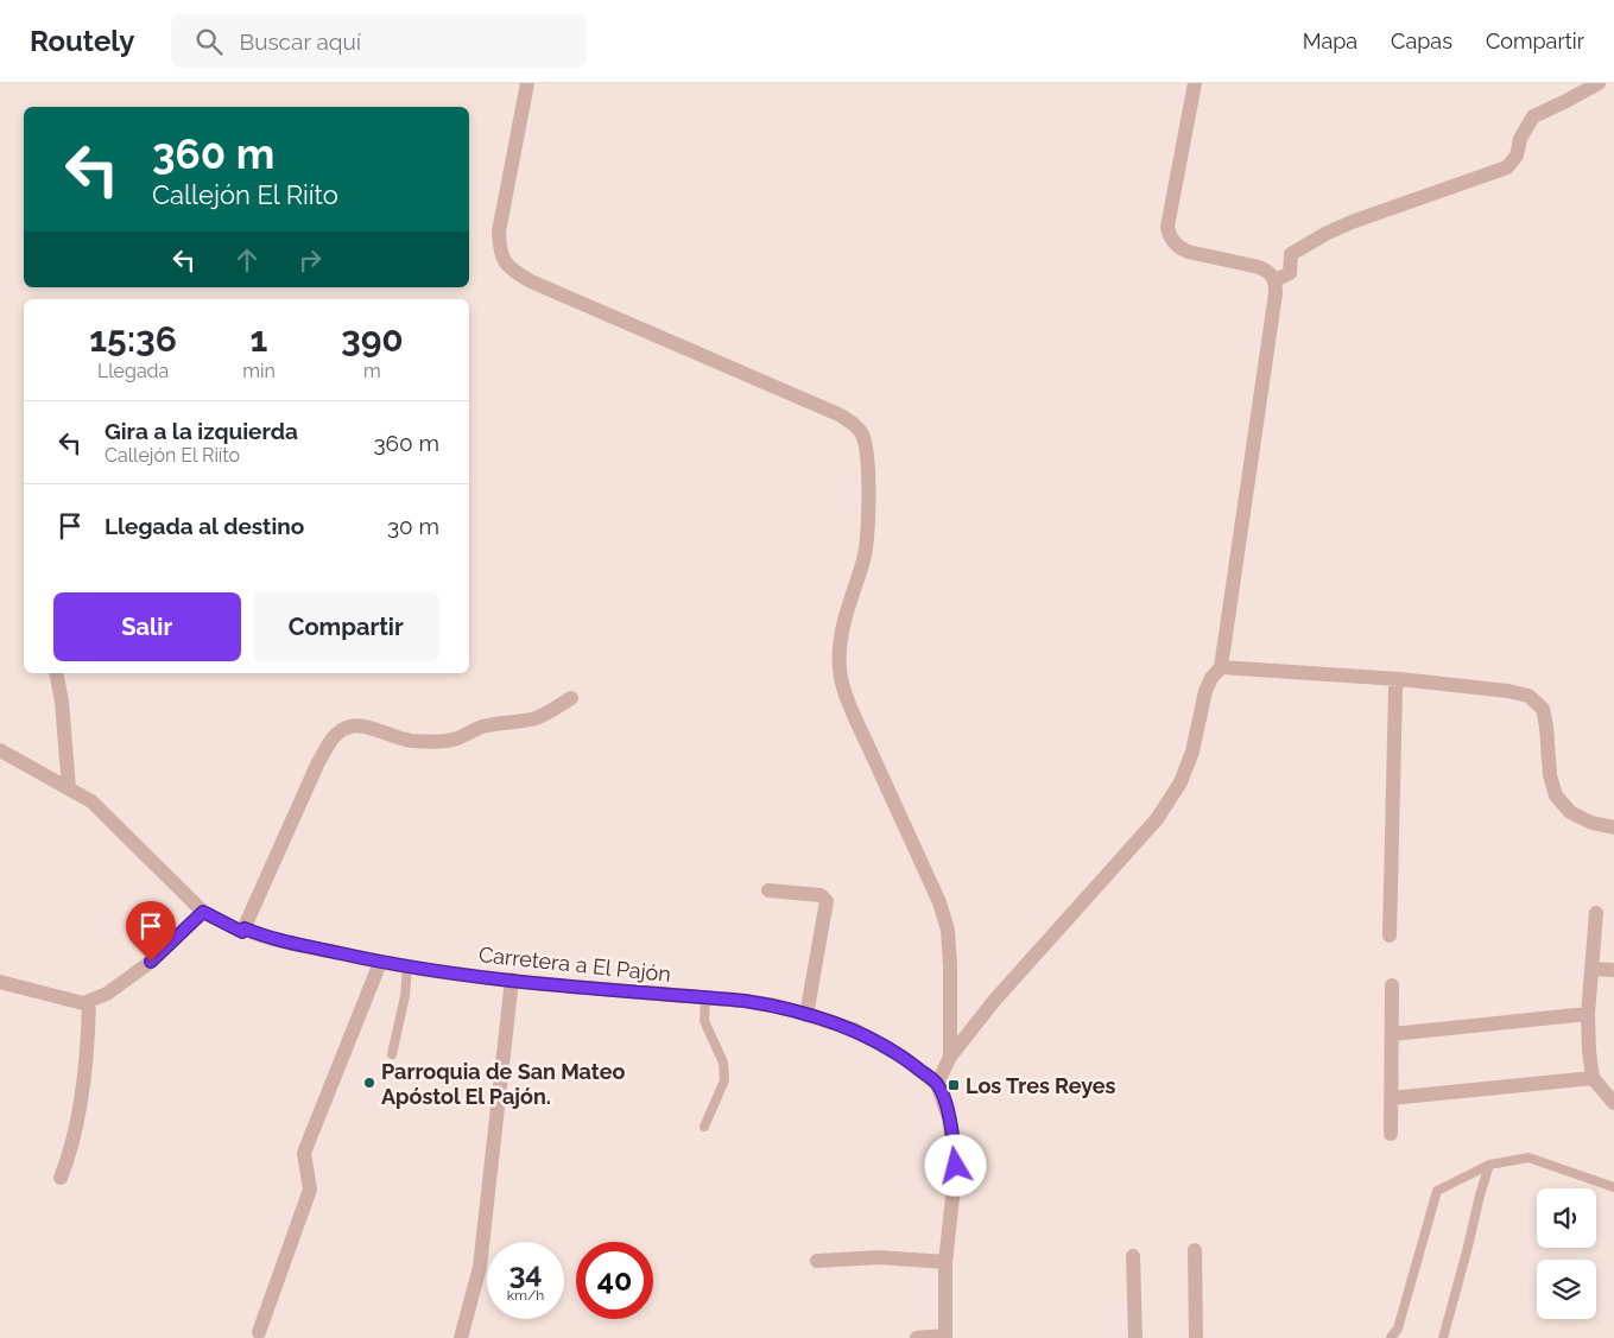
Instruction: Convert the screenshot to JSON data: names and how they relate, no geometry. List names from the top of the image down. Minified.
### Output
{"streets":{"street":["Carretera a El Pajón"]},"places":{"other":["Parroquia de San Mateo Apóstol El Pajón."],"transit":["Los Tres Reyes"]},"page":{"header":"Routely","search":"Buscar aquí","nav":["Mapa","Capas","Compartir"],"turn":["360 m","Callejón El Riíto"],"eta":["15:36","Llegada","1","min","390","m"],"list":[{"name":"Gira a la izquierda","note":"Callejón El Riíto","value":"360 m"},{"name":"Llegada al destino","value":"30 m"}],"buttons":["Salir","Compartir"],"speed":"34 km/h","limit":"40"}}
